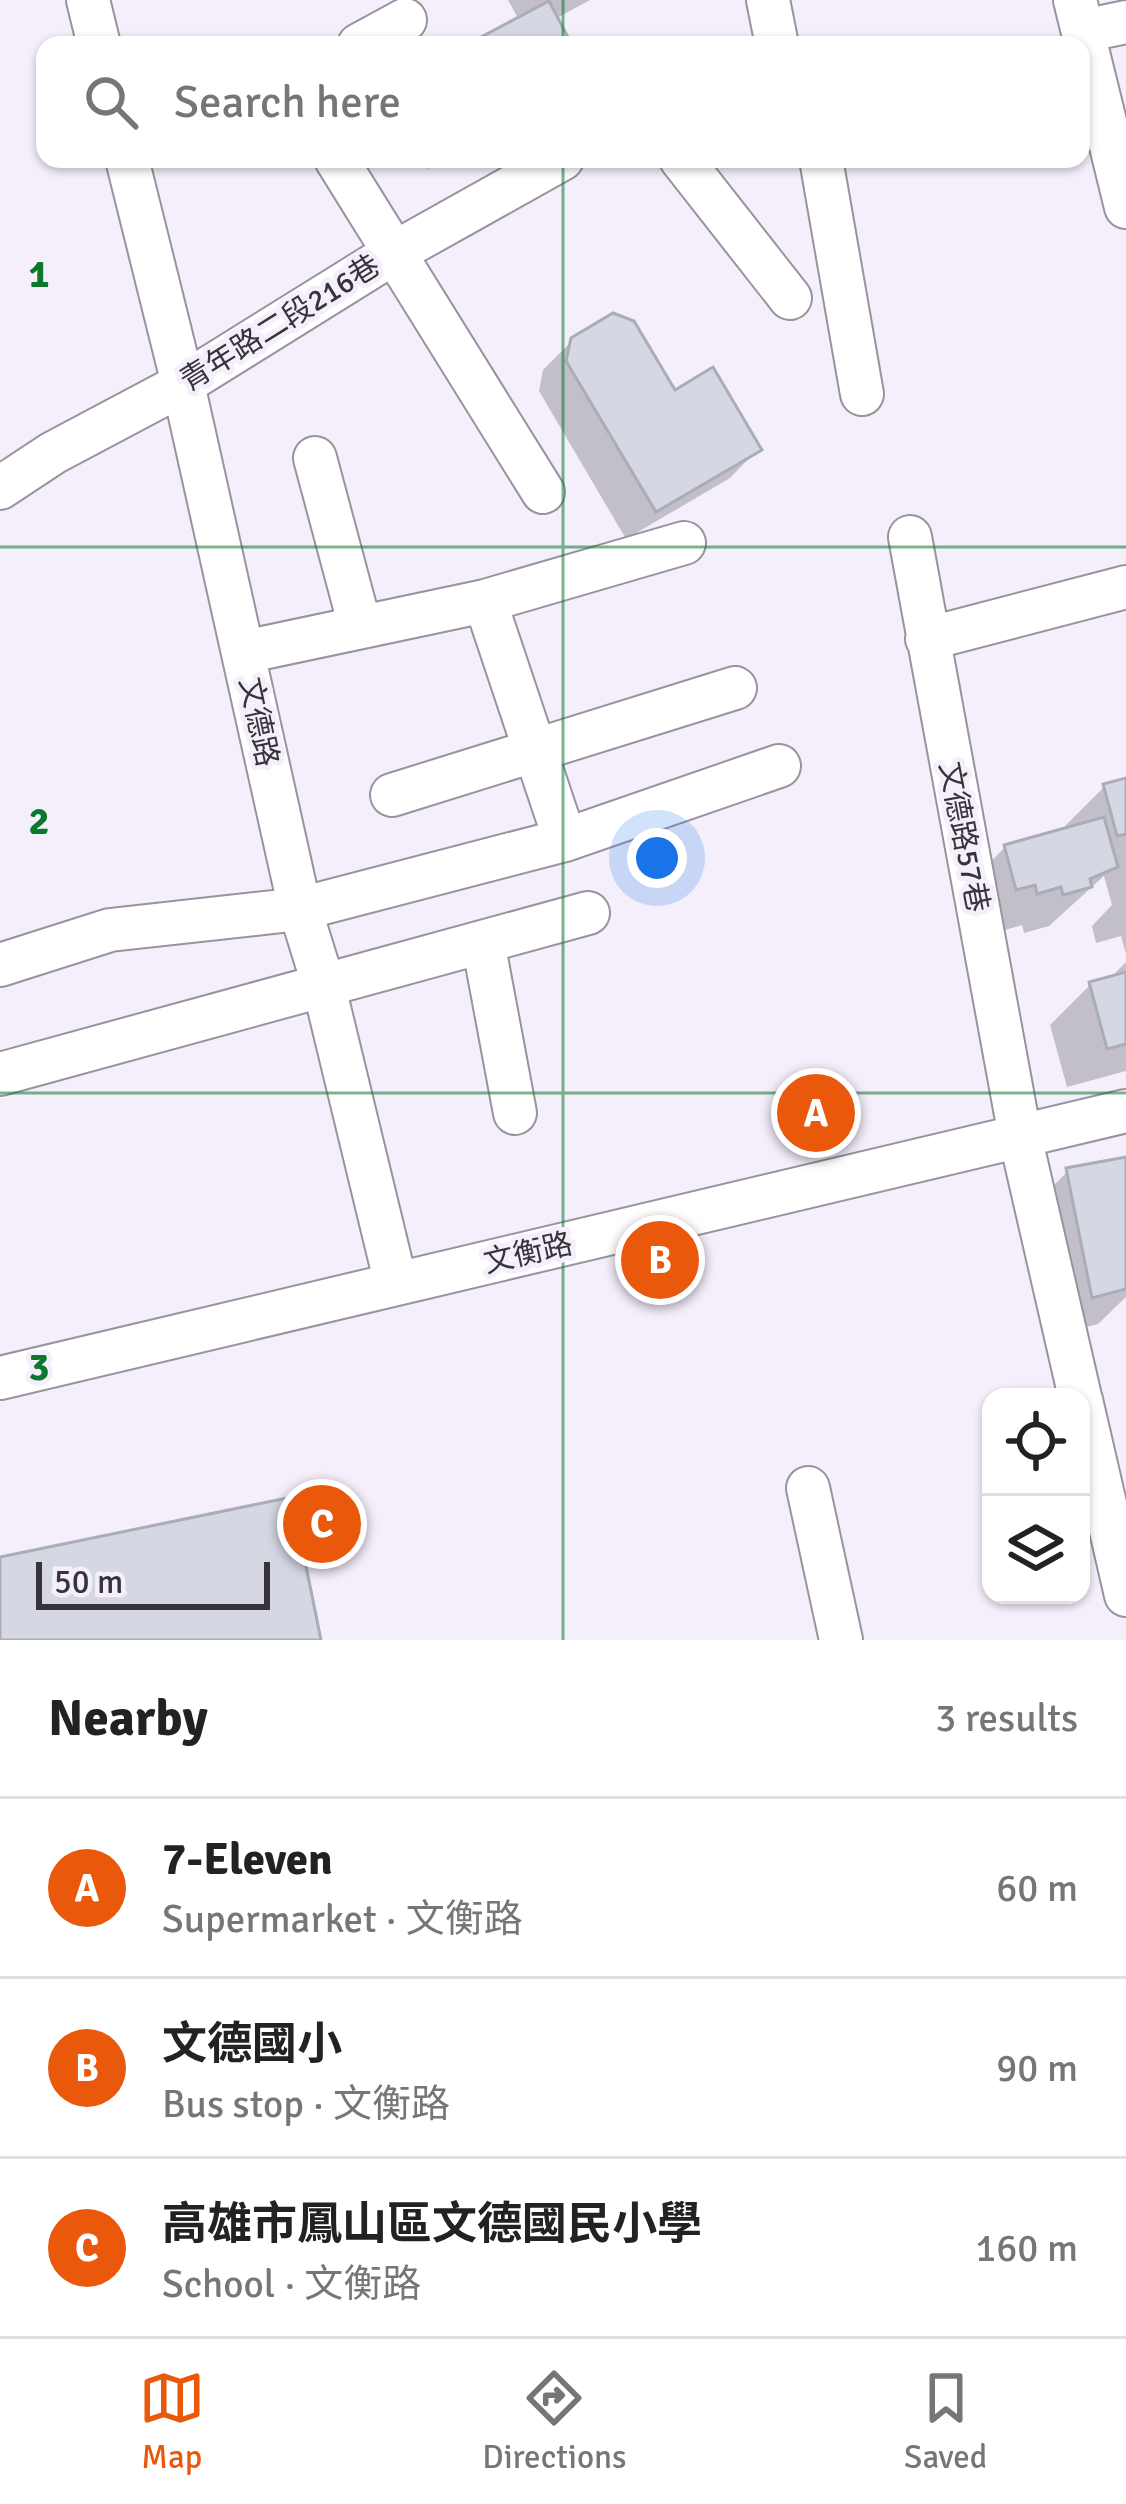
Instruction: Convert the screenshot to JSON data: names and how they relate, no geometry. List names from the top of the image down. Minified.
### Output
{"streets":{"street":["青年路二段216巷","文德路","文德路57巷","文衡路"]},"crossings":[["青年路二段216巷","文德路"],["文德路","文衡路"],["文德路57巷","文衡路"]],"scale_bar":"50 m","page":{"search":"Search here","pins":["A","B","C"],"scale":"50 m","heading":["Nearby","3 results"],"list":[{"mark":"A","name":"7-Eleven","note":"Supermarket · 文衡路","value":"60 m"},{"mark":"B","name":"文德國小","note":"Bus stop · 文衡路","value":"90 m"},{"mark":"C","name":"高雄市鳳山區文德國民小學","note":"School · 文衡路","value":"160 m"}],"nav":["Map","Directions","Saved"]},"grid":{"rows":["1","2","3"]}}
